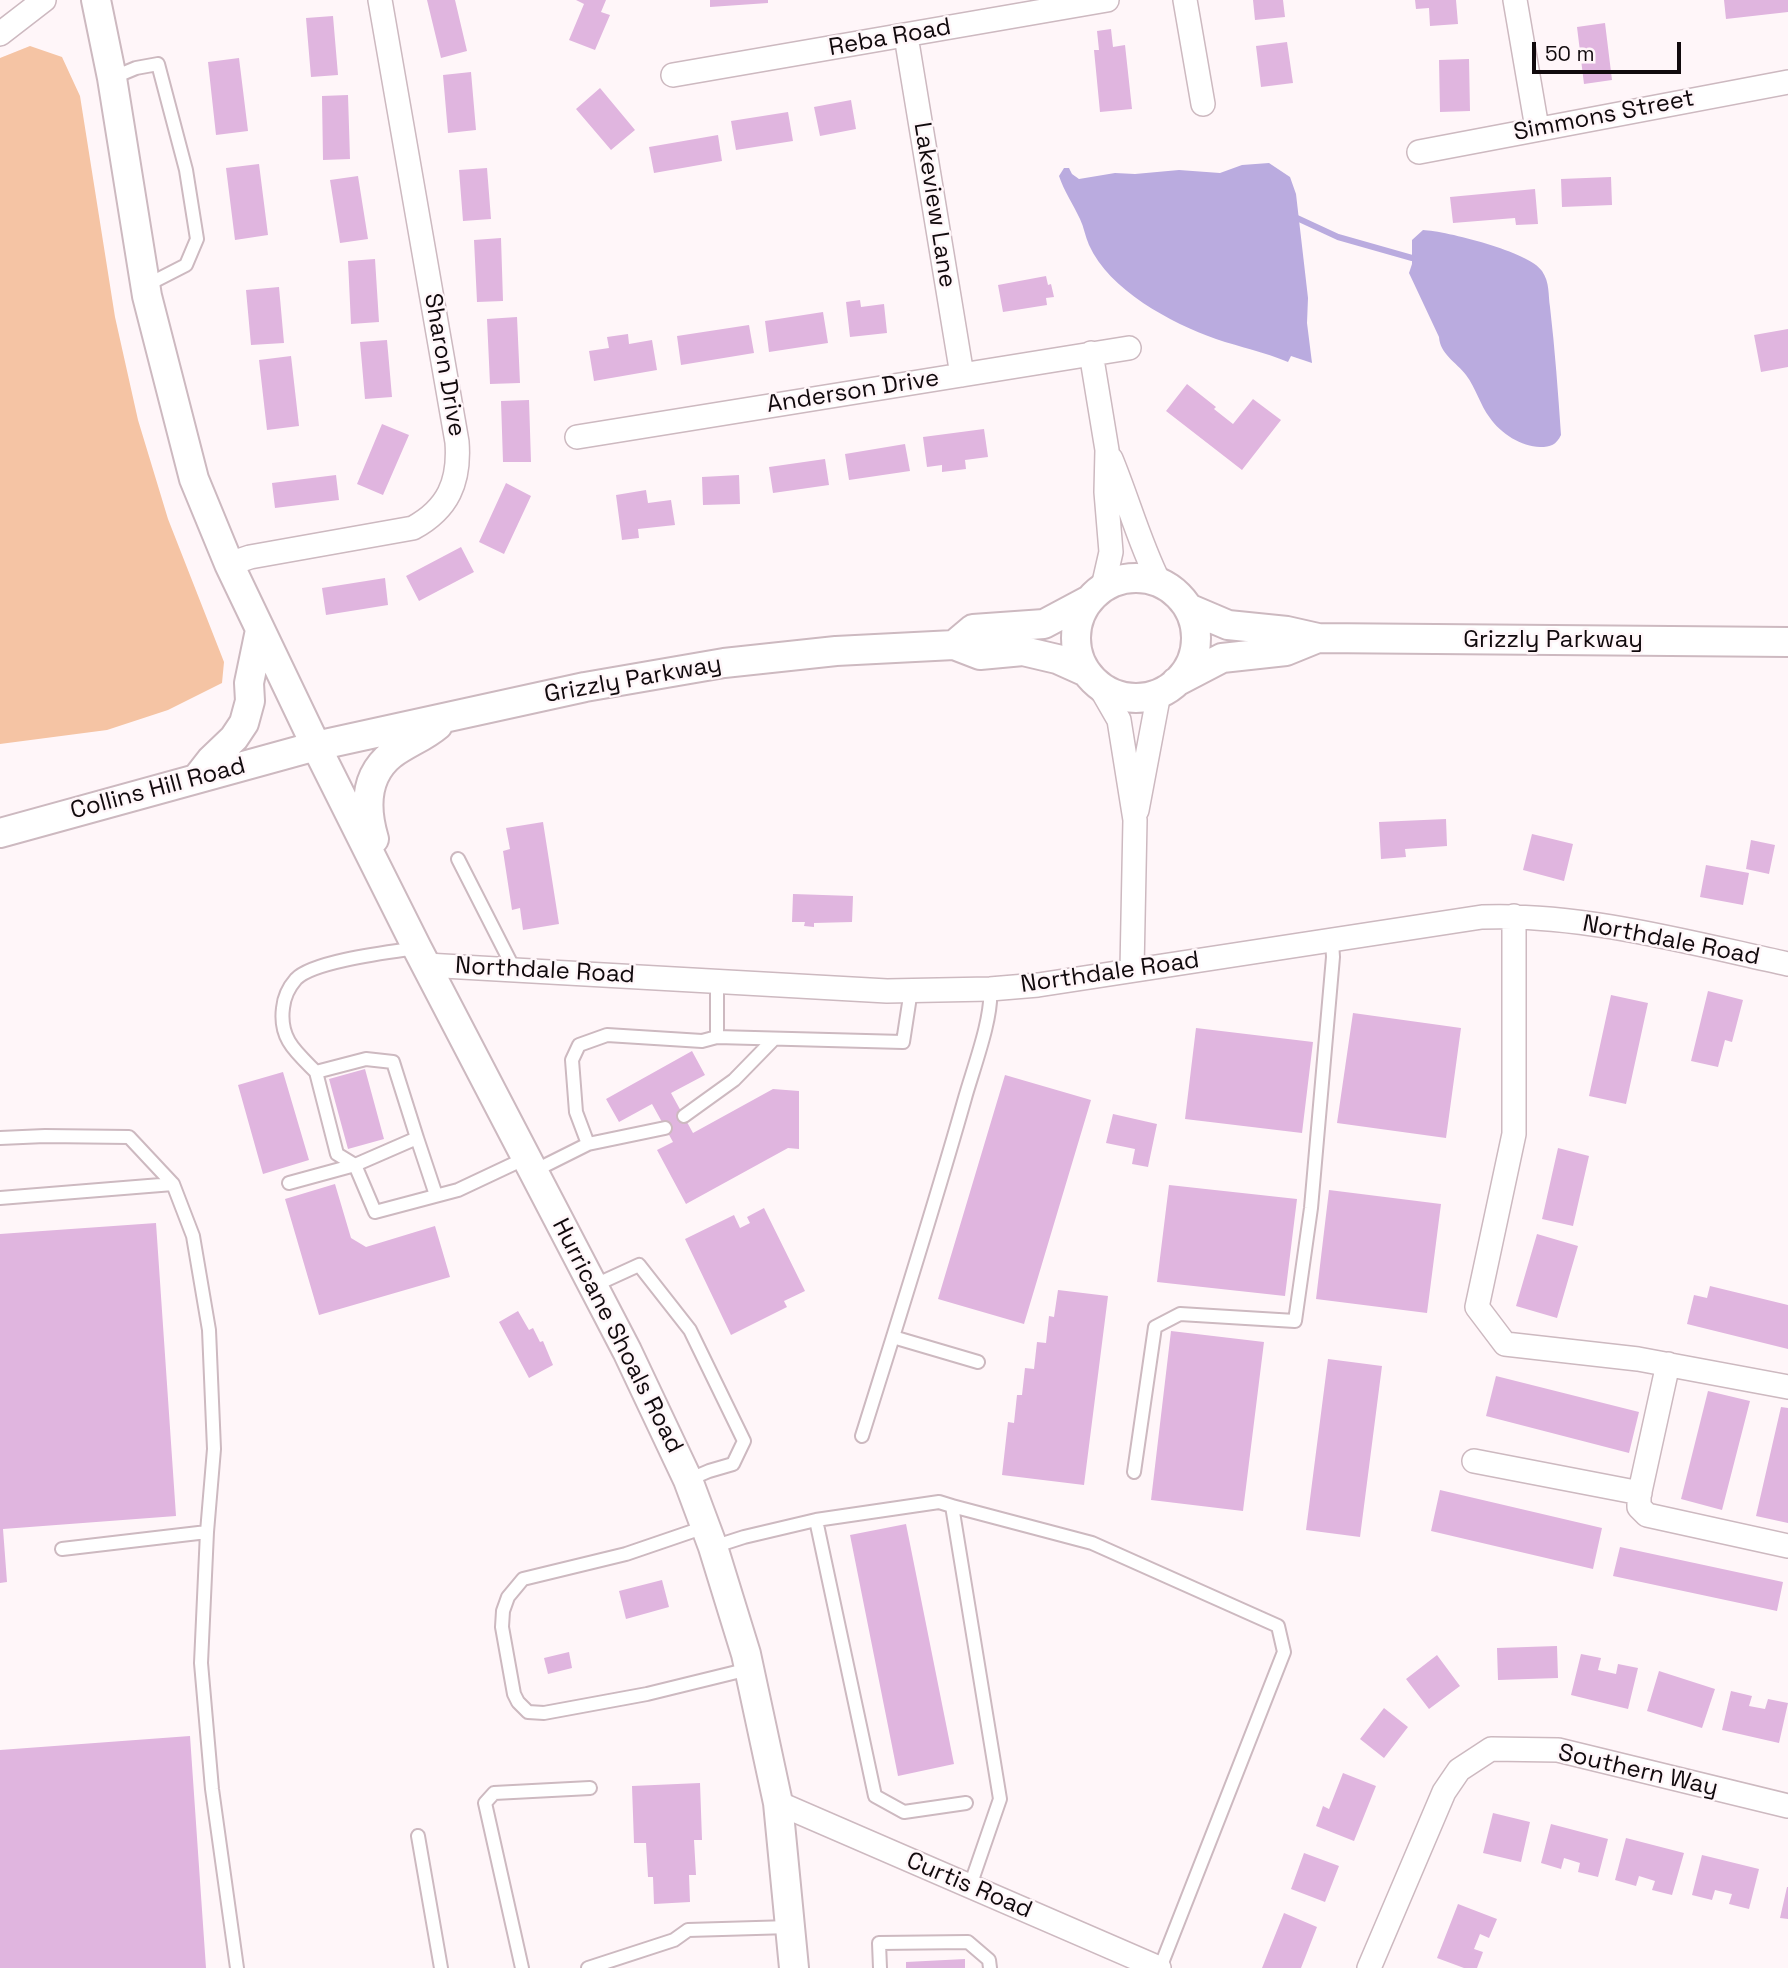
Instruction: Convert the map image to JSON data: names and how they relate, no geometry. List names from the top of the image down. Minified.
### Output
{"streets":{"street":["Reba Road","Simmons Street","Lakeview Lane","Sharon Drive","Anderson Drive","Grizzly Parkway","Collins Hill Road","Northdale Road","Hurricane Shoals Road","Southern Way","Curtis Road"]},"crossings":[["Reba Road","Lakeview Lane"],["Lakeview Lane","Anderson Drive"],["Sharon Drive","Hurricane Shoals Road"],["Grizzly Parkway","Collins Hill Road"],["Grizzly Parkway","Hurricane Shoals Road"],["Collins Hill Road","Hurricane Shoals Road"],["Northdale Road","Hurricane Shoals Road"],["Hurricane Shoals Road","Curtis Road"]],"scale_bar":"50 m"}
